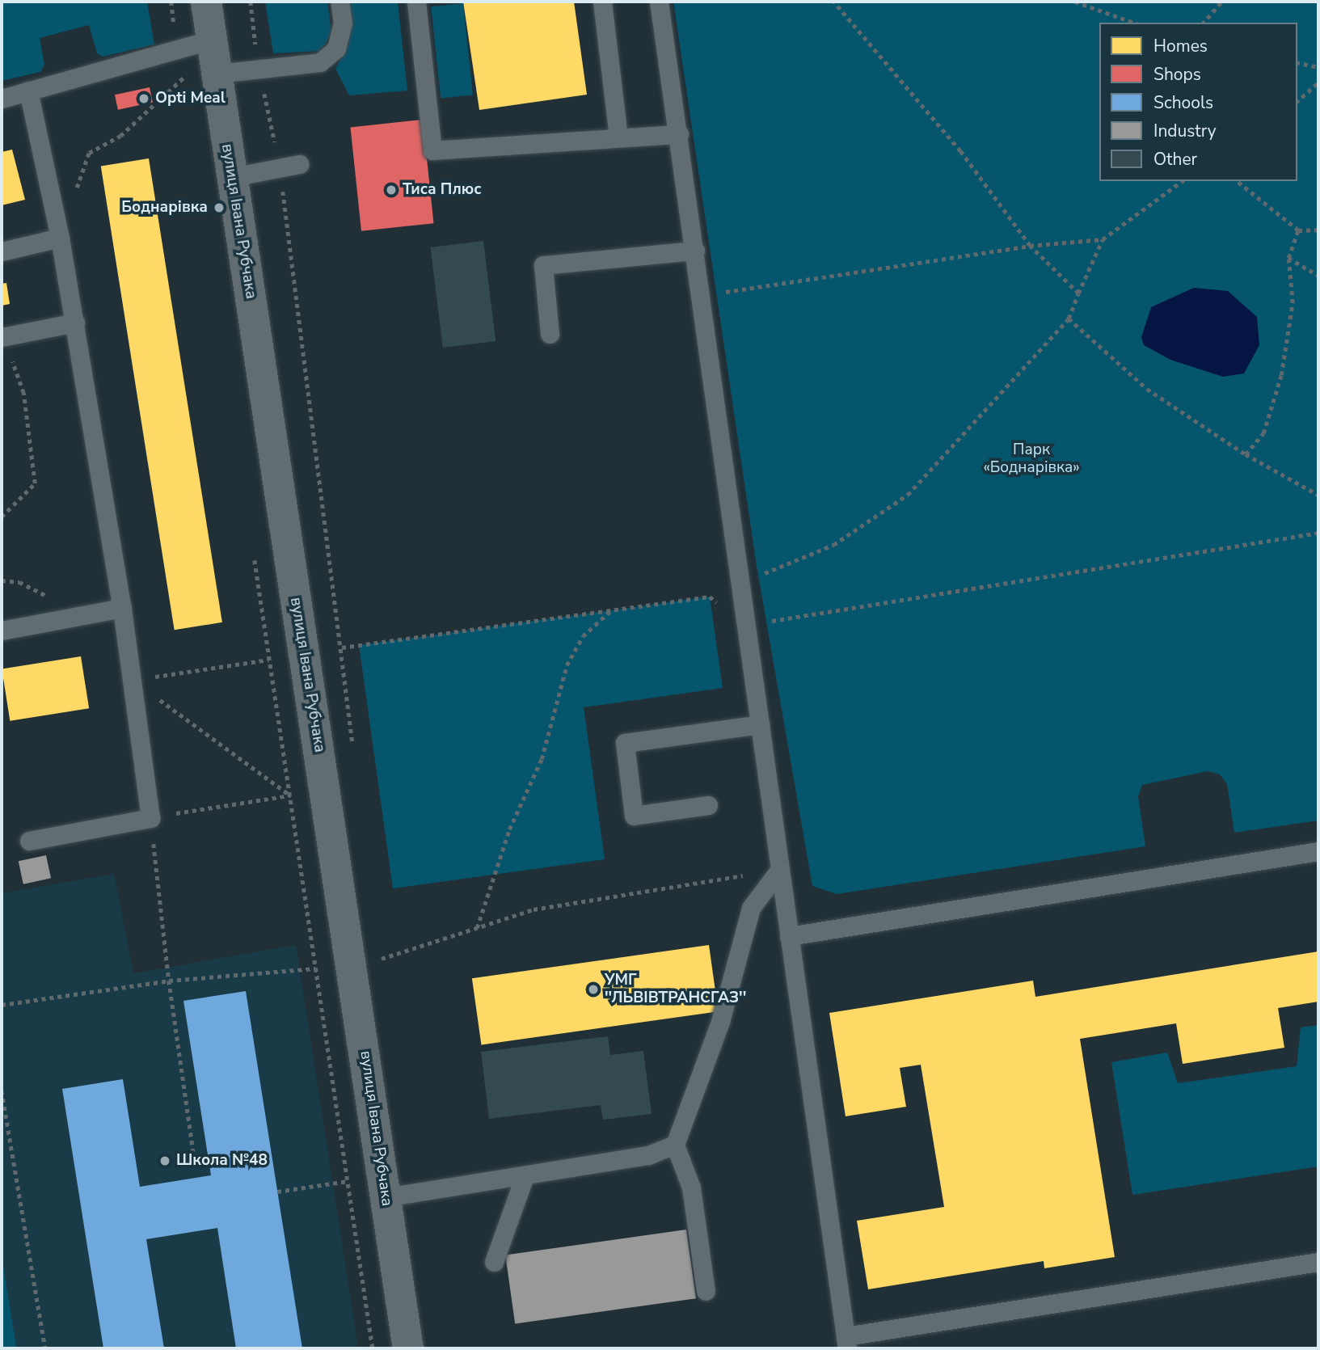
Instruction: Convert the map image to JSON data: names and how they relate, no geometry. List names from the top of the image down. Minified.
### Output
{"streets":{"street":["вулиця Івана Рубчака"]},"parks":["Парк «Боднарівка»"],"places":["Opti Meal","Тиса Плюс","Боднарівка","УМГ ''ЛЬВІВТРАНСГАЗ''","Школа №48"],"legend":["Homes","Shops","Schools","Industry","Other"]}
